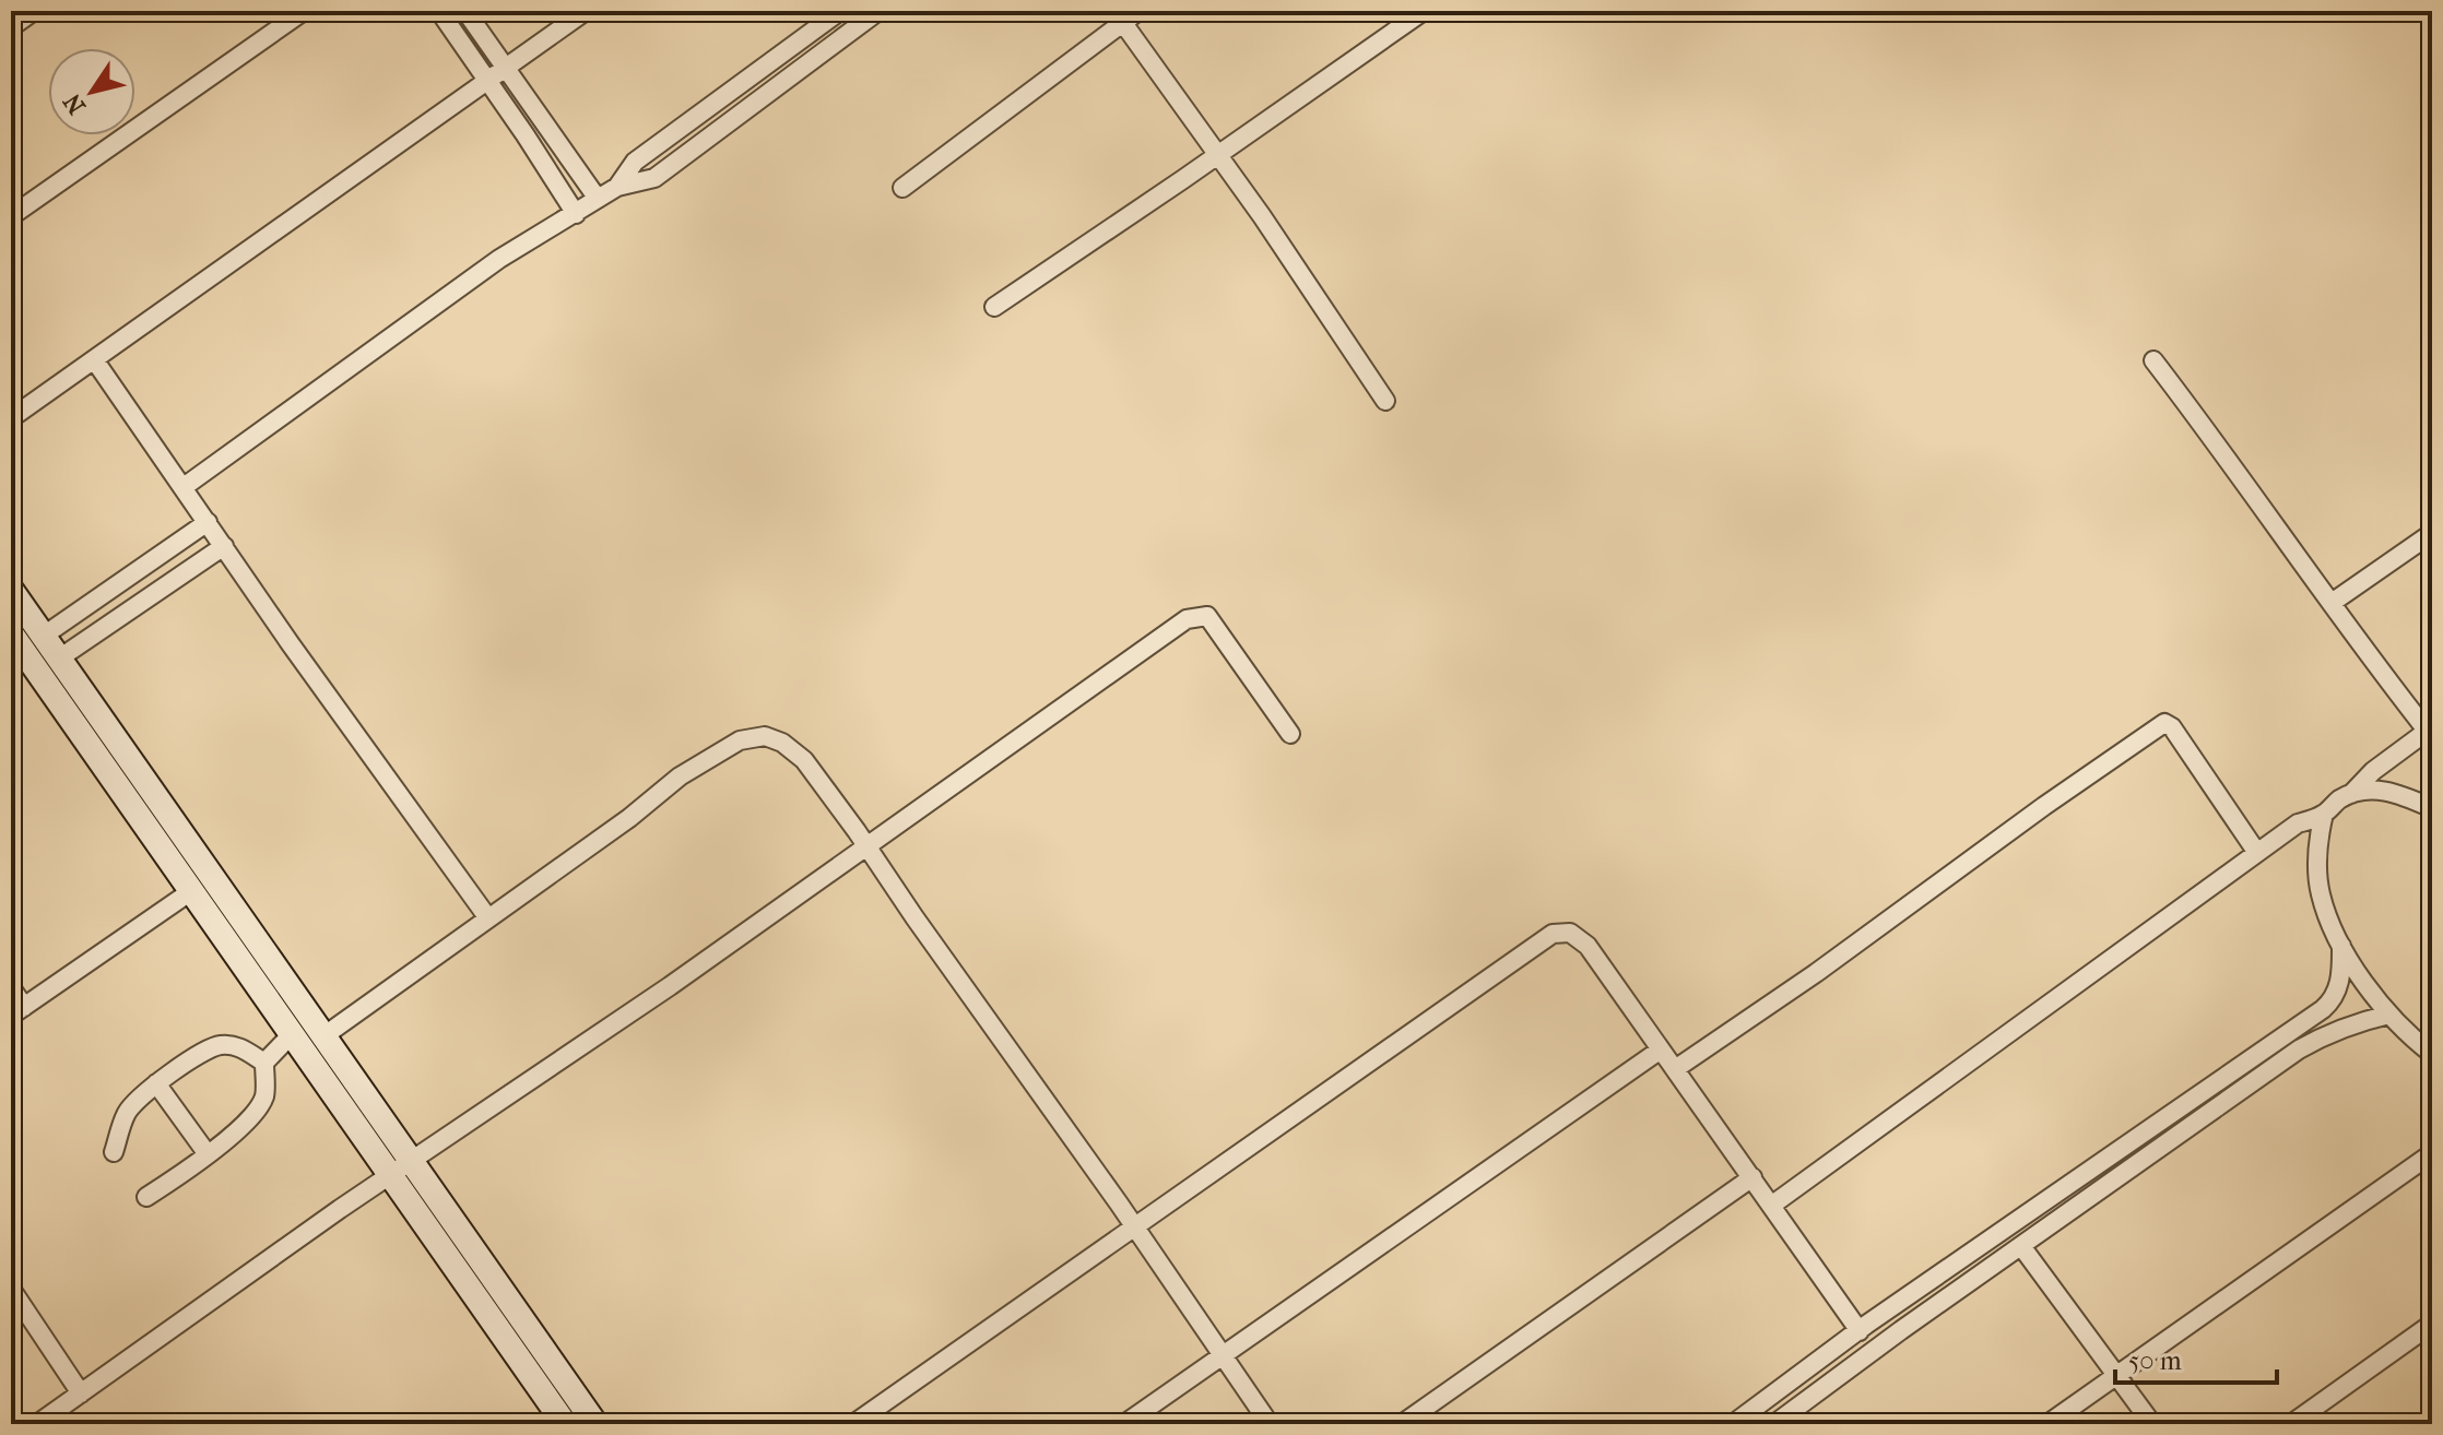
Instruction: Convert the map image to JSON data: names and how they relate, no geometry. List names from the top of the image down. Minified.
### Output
{"scale_bar":"50 m","north":"bottom left"}
